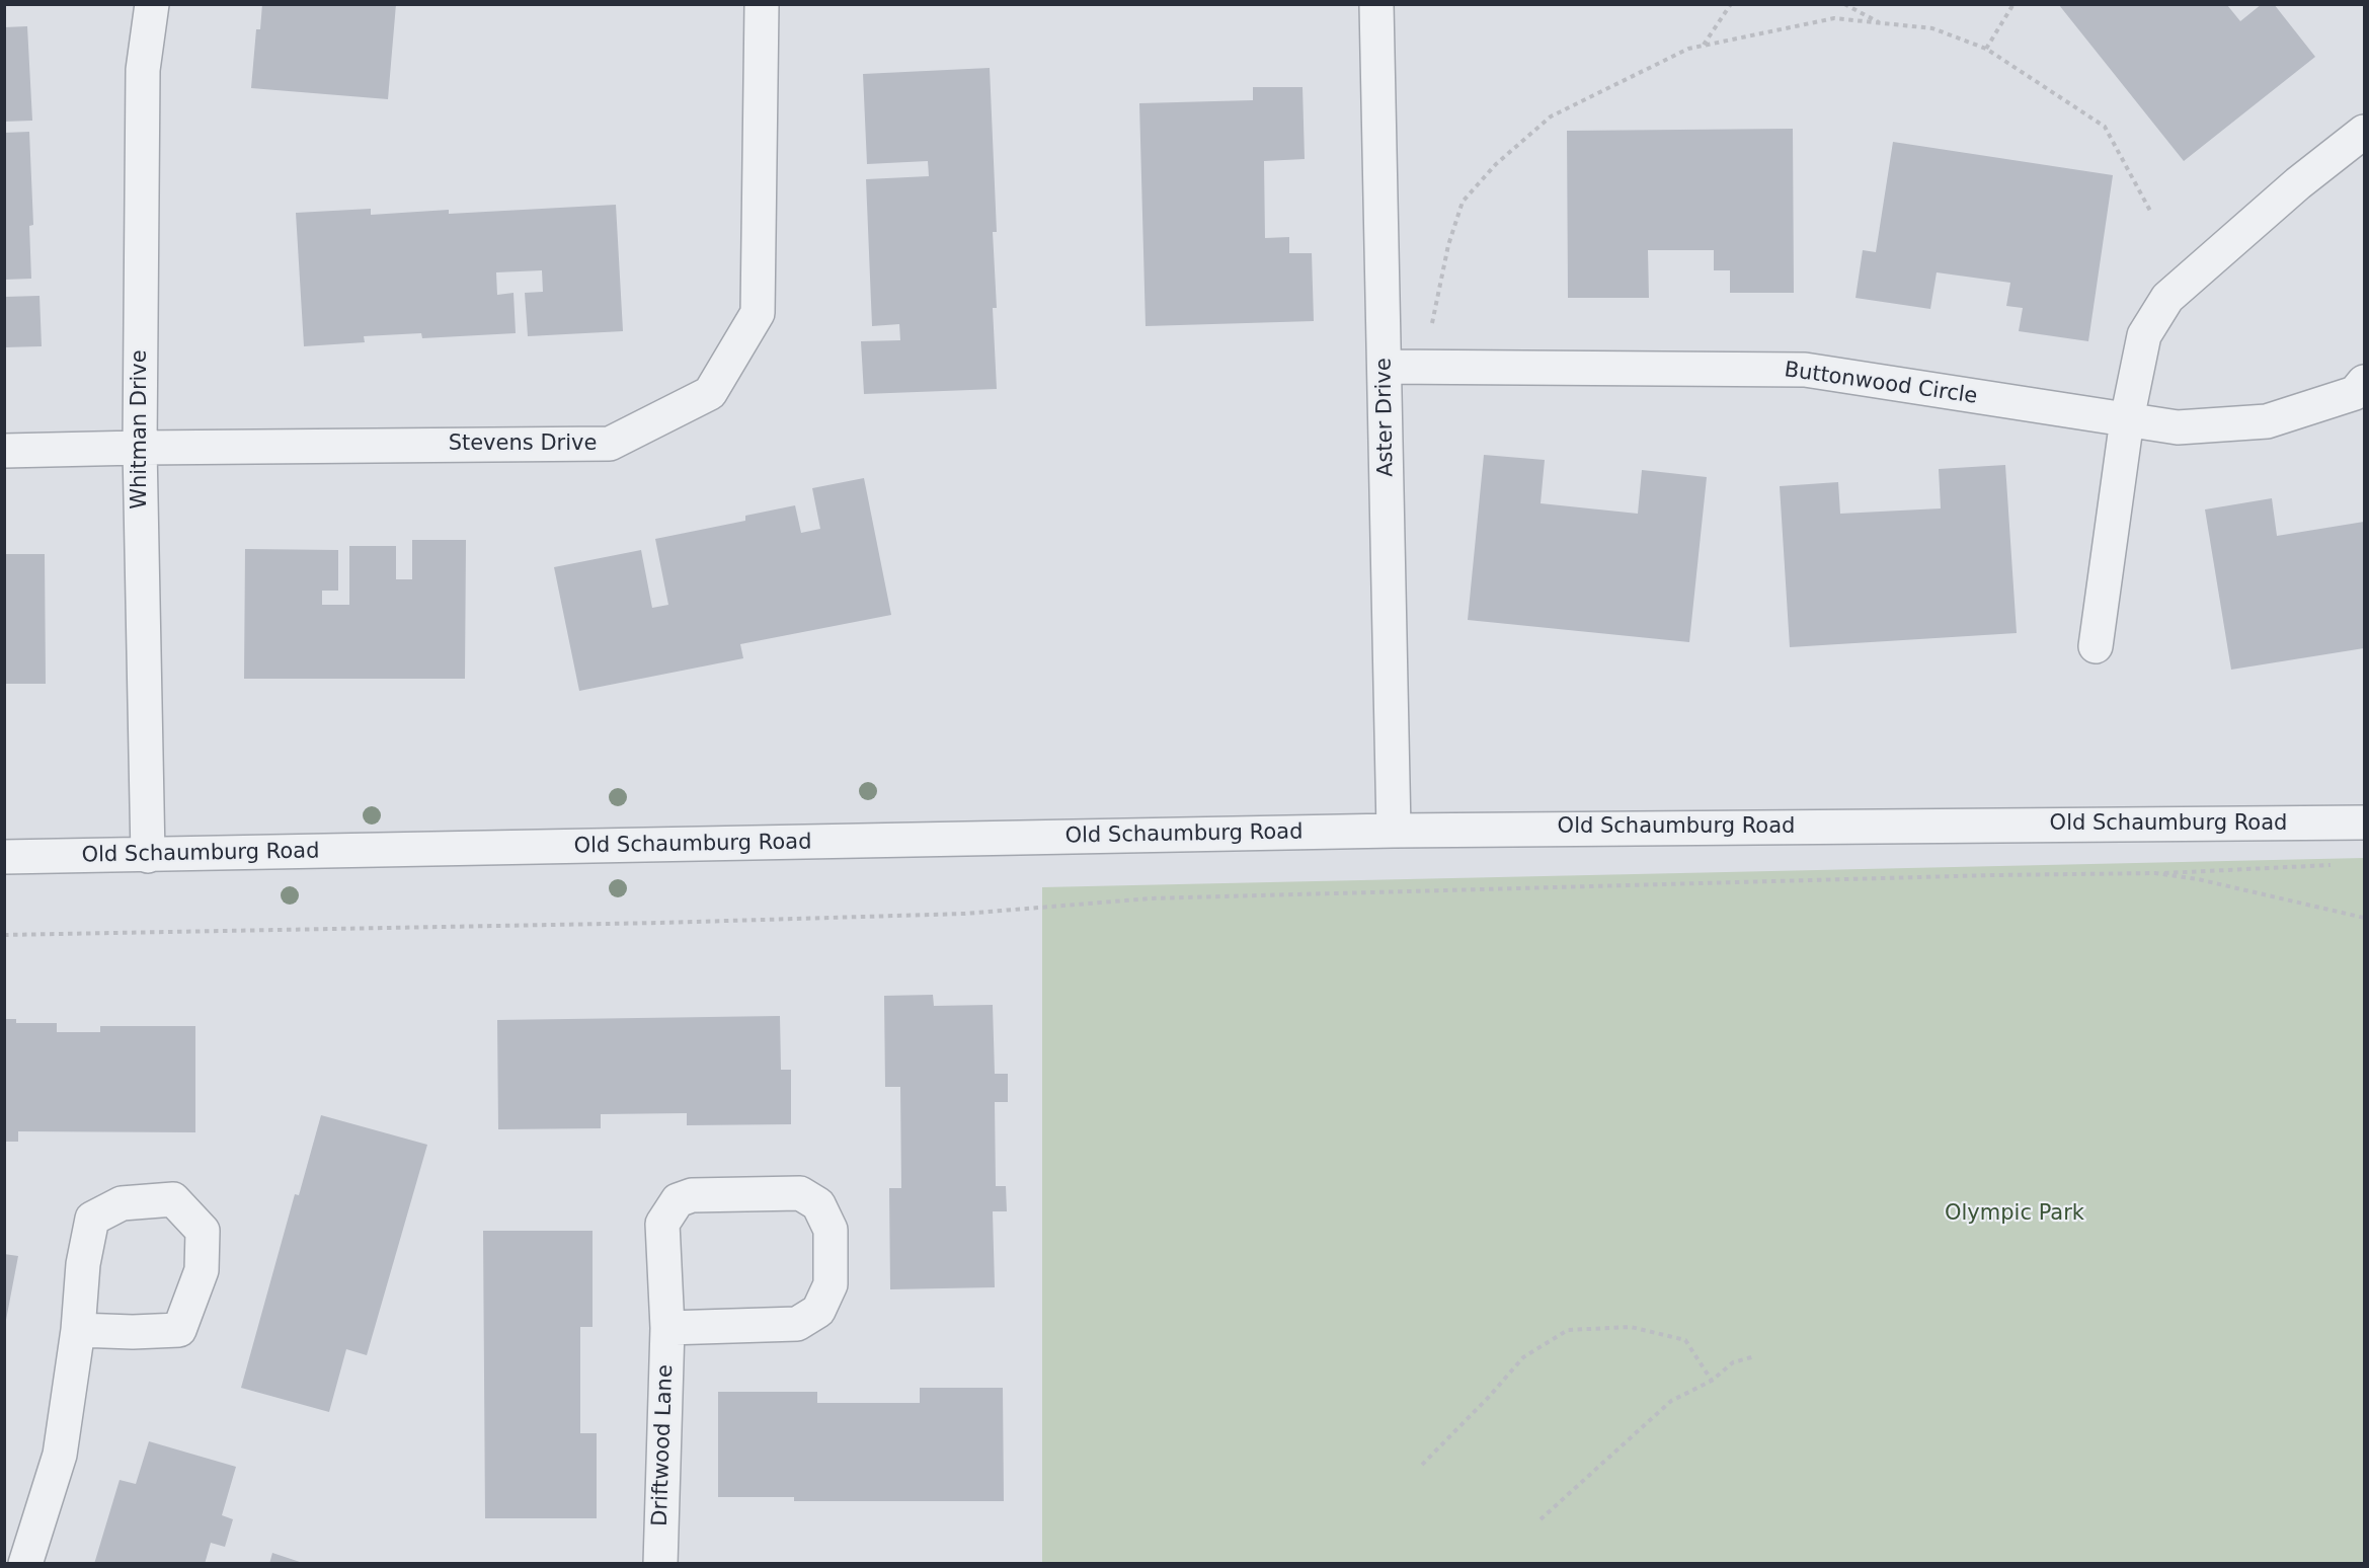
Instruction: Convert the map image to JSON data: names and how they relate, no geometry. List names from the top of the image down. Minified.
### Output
{"streets":{"street":["Buttonwood Circle","Aster Drive","Whitman Drive","Stevens Drive","Old Schaumburg Road","Driftwood Lane"]},"crossings":[["Buttonwood Circle","Aster Drive"],["Aster Drive","Old Schaumburg Road"],["Whitman Drive","Stevens Drive"],["Whitman Drive","Old Schaumburg Road"]],"parks":["Olympic Park"]}
